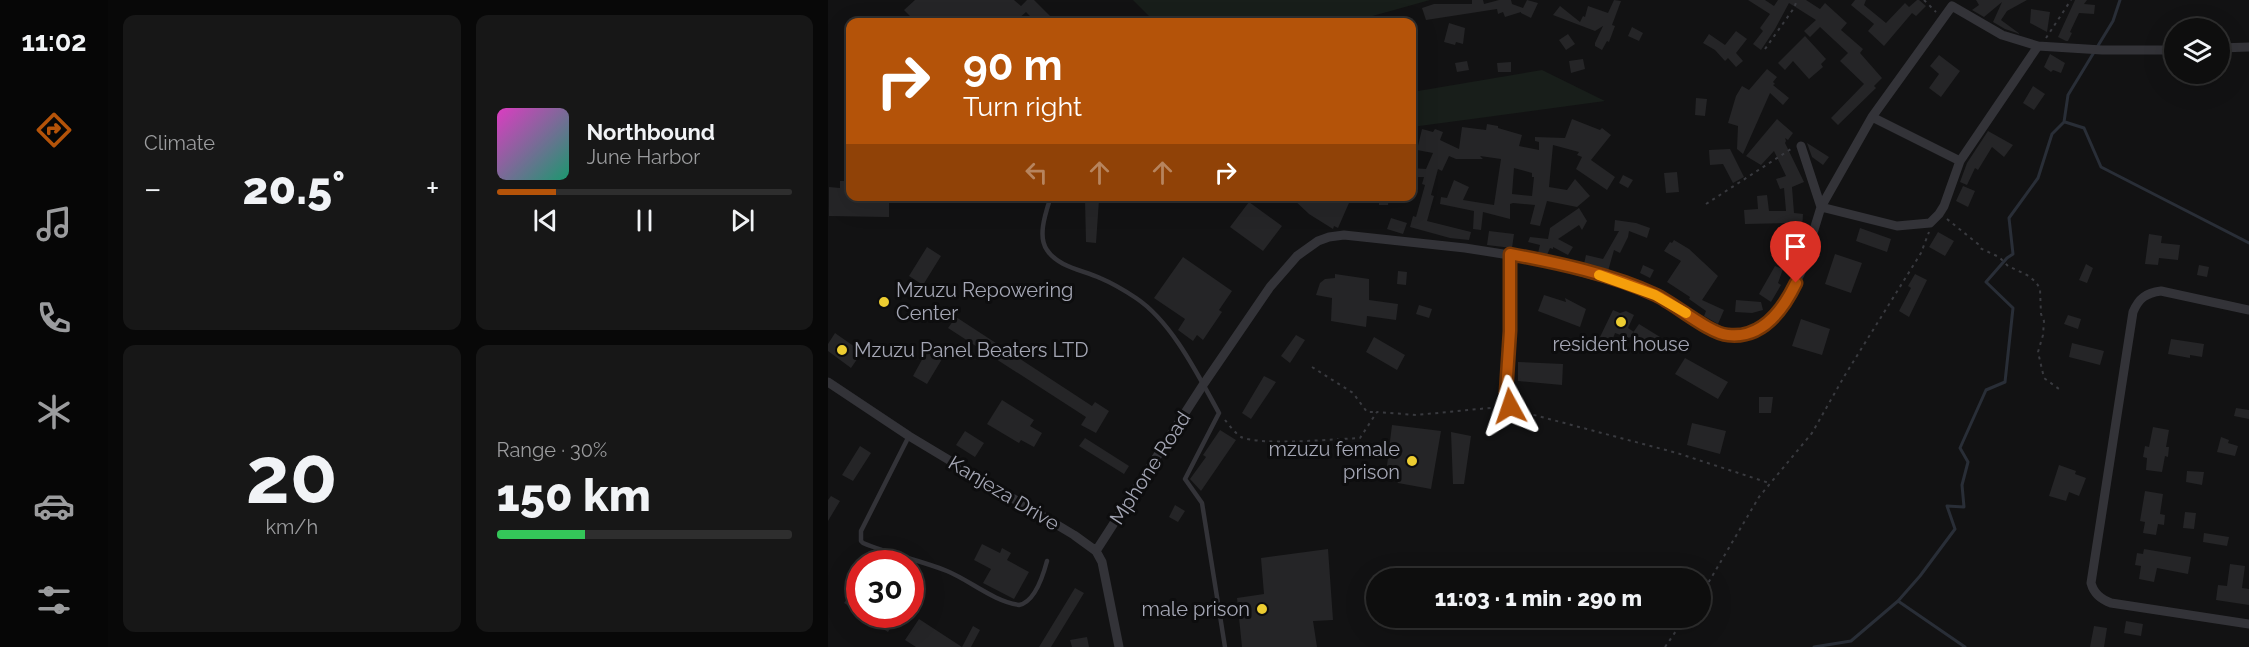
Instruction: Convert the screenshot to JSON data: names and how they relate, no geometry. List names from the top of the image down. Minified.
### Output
{"streets":{"street":["Mphone Road","Kanjeza Drive"]},"crossings":[["Mphone Road","Kanjeza Drive"]],"places":["Mzuzu Repowering Center","resident house","Mzuzu Panel Beaters LTD","mzuzu female prison","male prison"],"page":{"tabs":"11:02","tile":["Climate",["20","km/h"],["Range · 30%","150 km"]],"turn":["90 m","Turn right"],"song":["Northbound","June Harbor"],"heat":["−","20.5°","+"],"limit":"30","trip":"11:03 · 1 min · 290 m"}}
